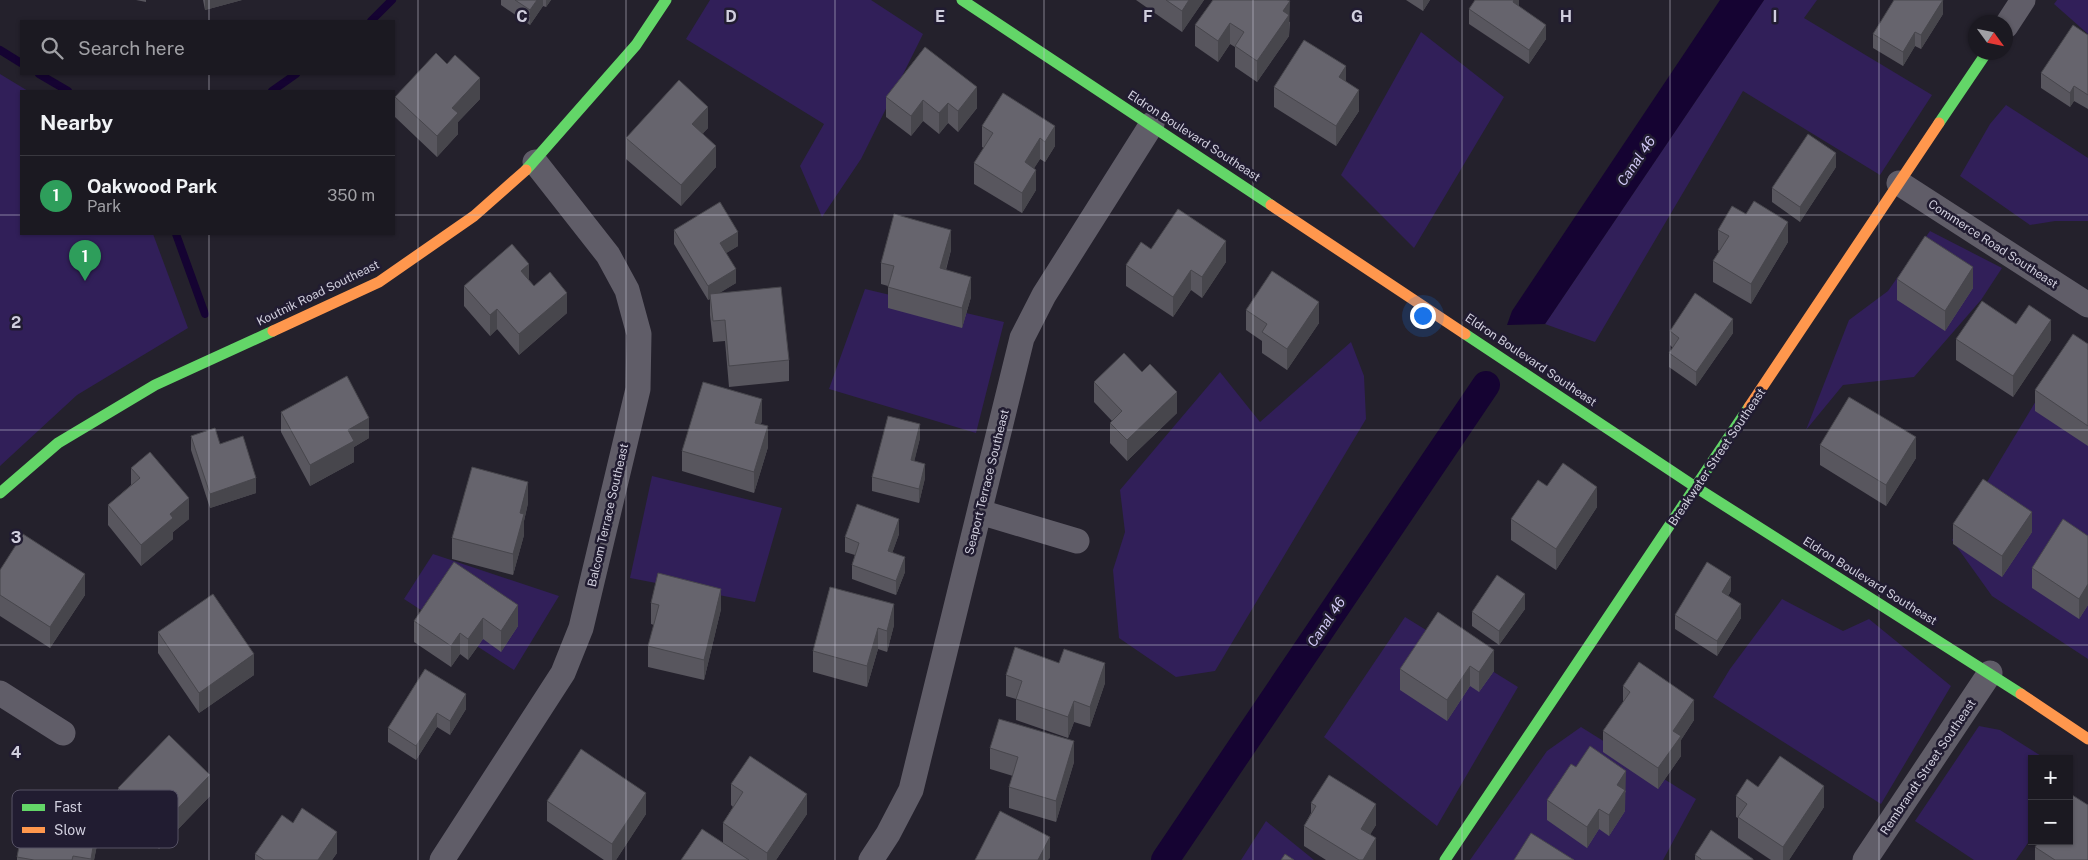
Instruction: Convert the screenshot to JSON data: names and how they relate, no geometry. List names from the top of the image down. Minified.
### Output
{"streets":{"street":["Eldron Boulevard Southeast","Commerce Road Southeast","Koutnik Road Southeast","Breakwater Street Southeast","Seaport Terrace Southeast","Balcom Terrace Southeast","Rembrandt Street Southeast"]},"crossings":[["Eldron Boulevard Southeast","Breakwater Street Southeast"],["Eldron Boulevard Southeast","Seaport Terrace Southeast"],["Eldron Boulevard Southeast","Rembrandt Street Southeast"],["Commerce Road Southeast","Breakwater Street Southeast"],["Koutnik Road Southeast","Balcom Terrace Southeast"]],"water":["Canal 46"],"legend":["Fast","Slow"],"north":"bottom right","page":{"search":"Search here","heading":"Nearby","list":[{"mark":"1","name":"Oakwood Park","note":"Park","value":"350 m"}],"pins":"1","map_buttons":["+","−"]},"grid":{"columns":["C","D","E","F","G","H","I"],"rows":["2","3","4"]}}
